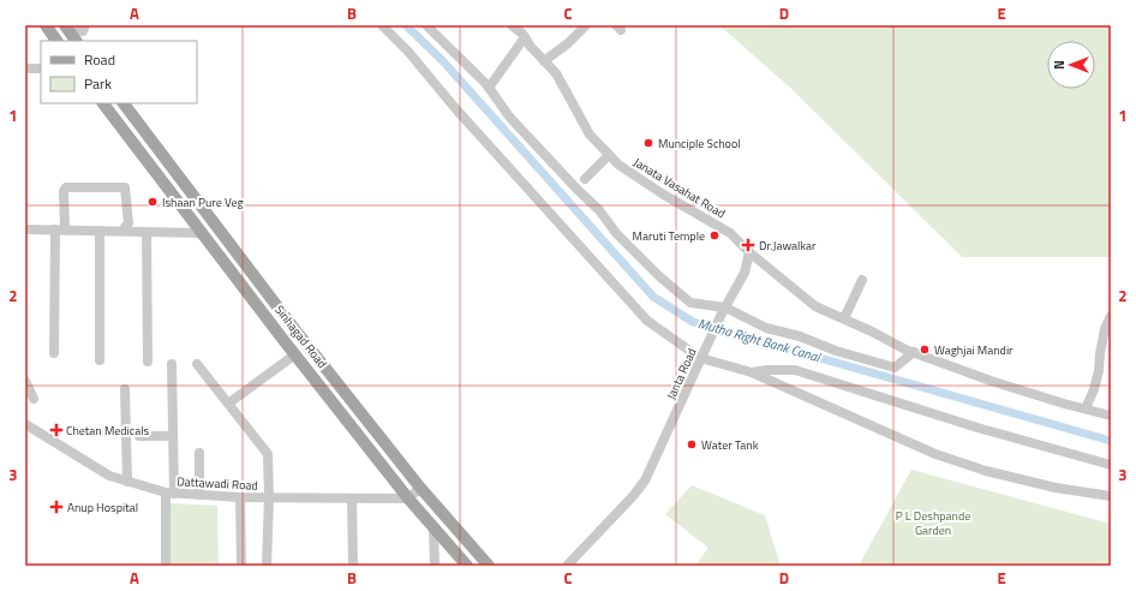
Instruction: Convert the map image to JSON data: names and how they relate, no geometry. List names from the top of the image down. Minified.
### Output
{"streets":{"main road":["Sinhagad Road"],"street":["Janata Vasahat Road","Janta Road","Dattawadi Road"]},"crossings":[["Sinhagad Road","Dattawadi Road"]],"water":["Mutha Right Bank Canal"],"parks":["P L Deshpande Garden"],"places":{"other":["Munciple School","Ishaan Pure Veg","Maruti Temple","Waghjai Mandir","Water Tank"],"health":["Dr.Jawalkar","Chetan Medicals","Anup Hospital"]},"legend":["Road","Park"],"north":"left","grid":{"columns":["A","B","C","D","E"],"rows":["1","2","3"]}}
